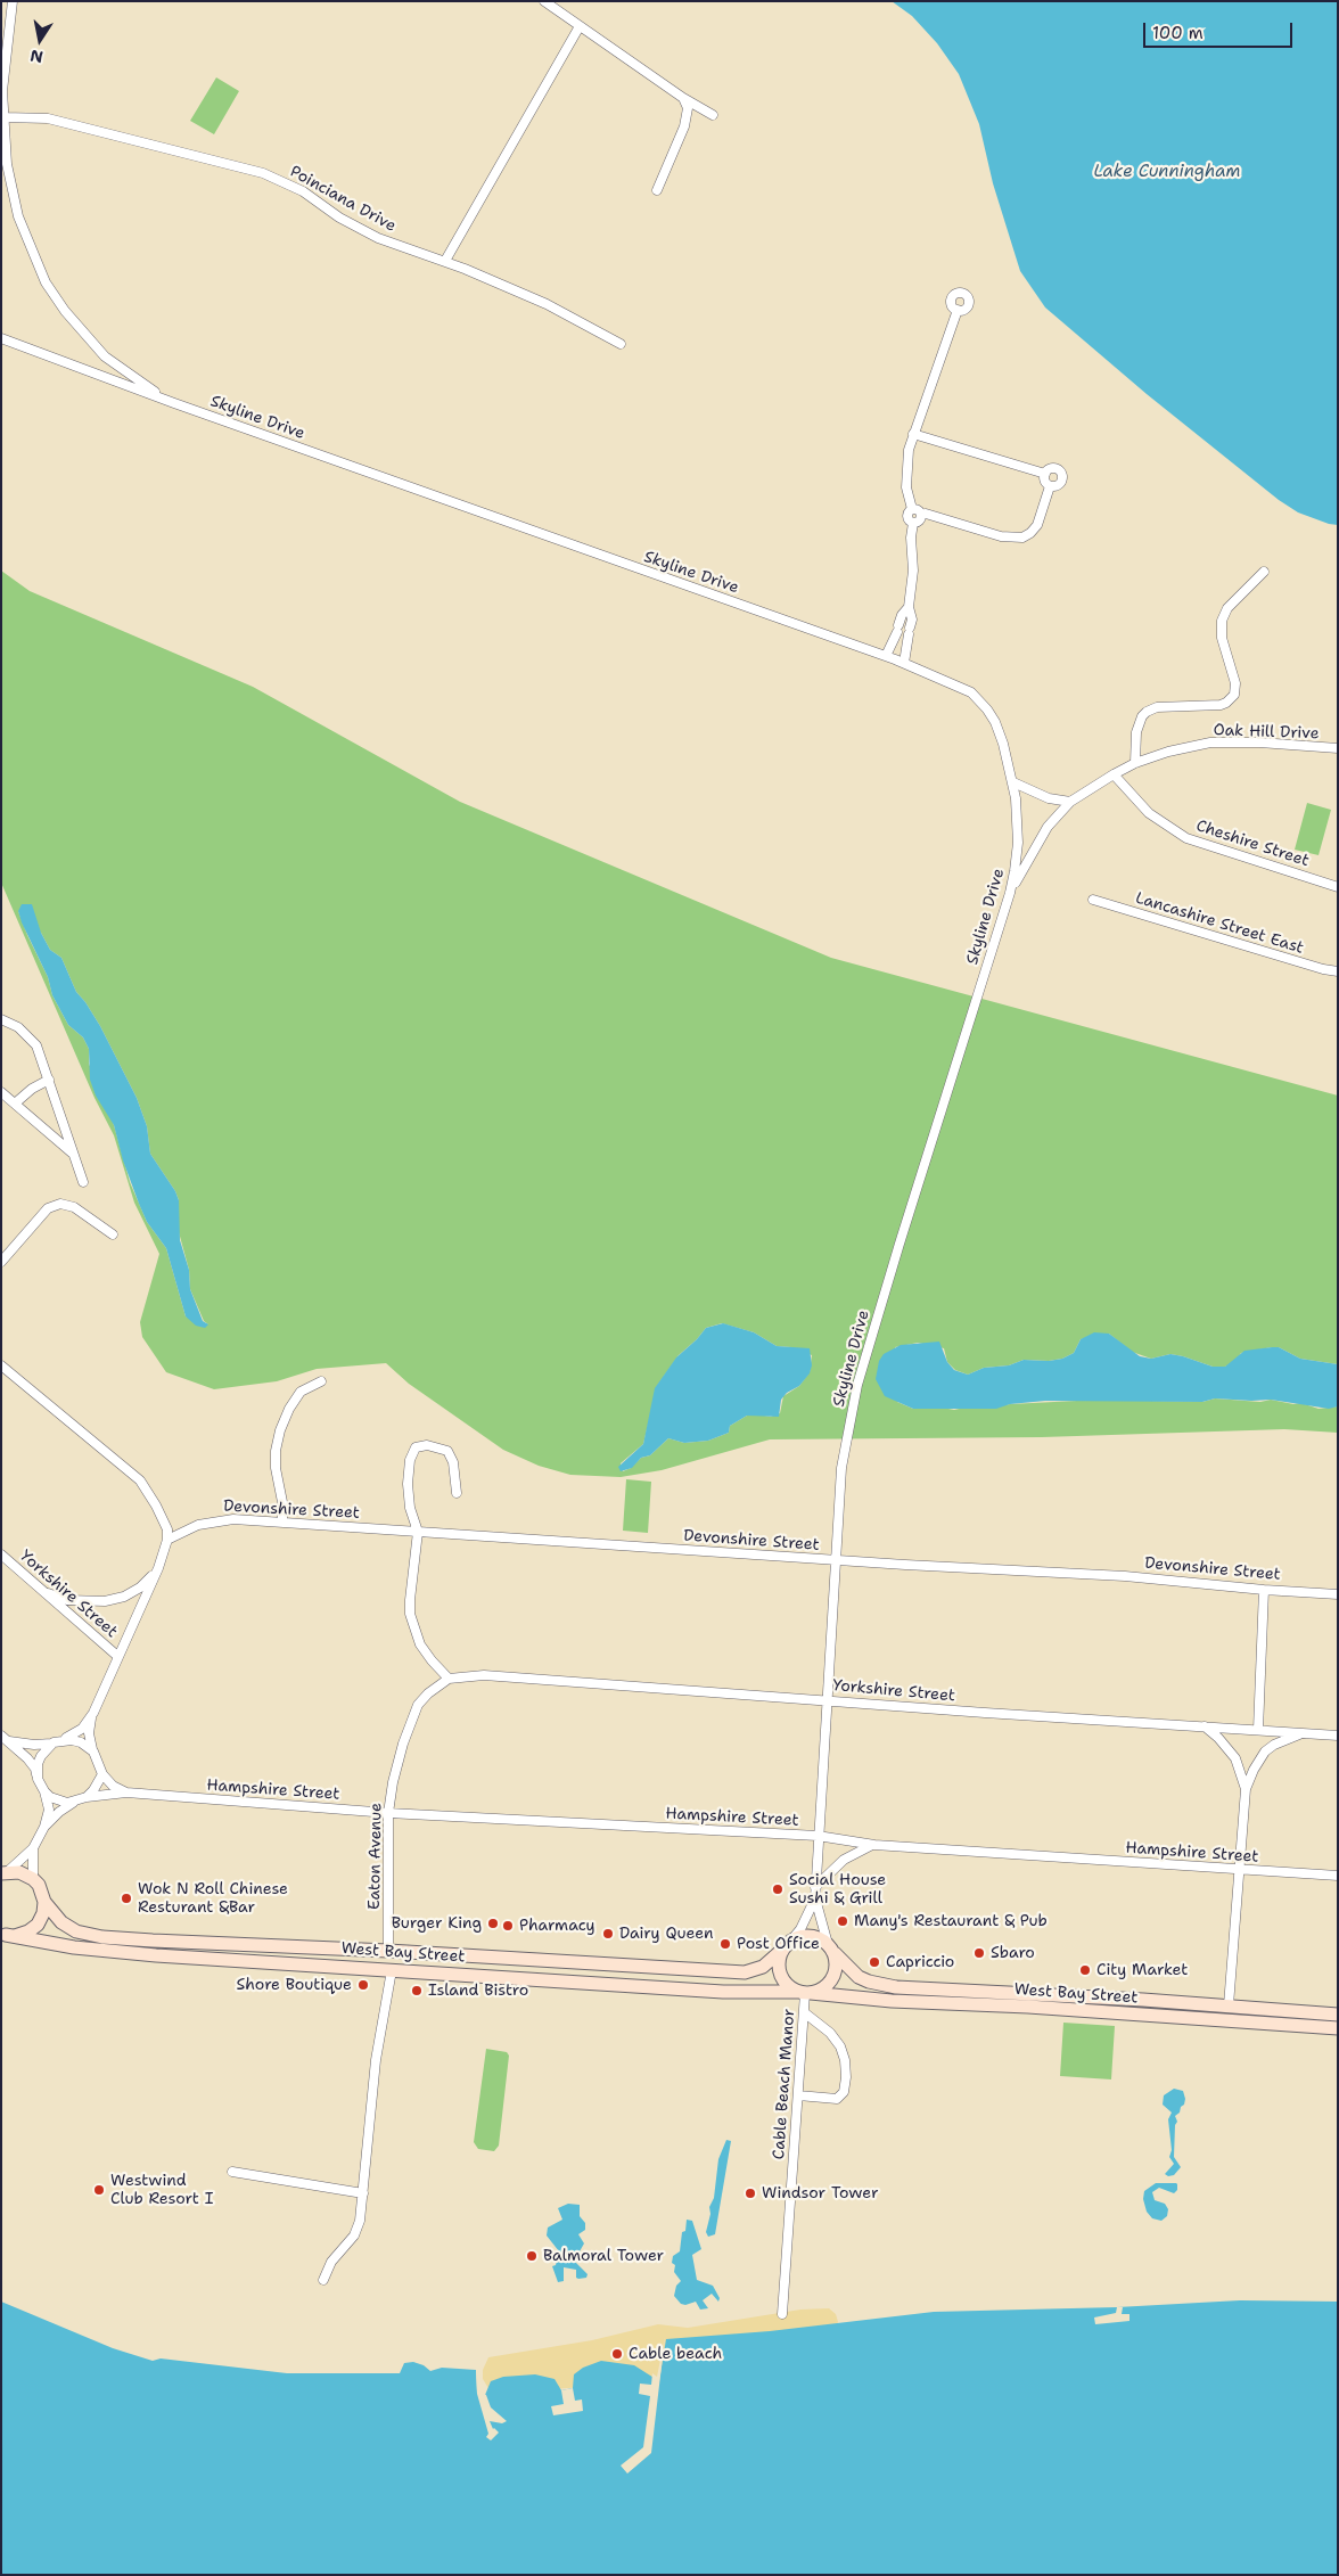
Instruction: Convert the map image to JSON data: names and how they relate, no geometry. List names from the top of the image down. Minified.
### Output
{"streets":{"main road":["West Bay Street"],"street":["Poinciana Drive","Skyline Drive","Oak Hill Drive","Cheshire Street","Lancashire Street East","Devonshire Street","Yorkshire Street","Hampshire Street","Eaton Avenue","Cable Beach Manor"]},"crossings":[["Skyline Drive","Oak Hill Drive"],["Skyline Drive","Devonshire Street"],["Skyline Drive","Yorkshire Street"],["Skyline Drive","Hampshire Street"],["Skyline Drive","West Bay Street"],["Skyline Drive","Cable Beach Manor"],["Oak Hill Drive","Cheshire Street"],["Yorkshire Street","Eaton Avenue"],["Hampshire Street","Eaton Avenue"],["Eaton Avenue","West Bay Street"],["West Bay Street","Cable Beach Manor"]],"water":["Lake Cunningham"],"places":["Social House Sushi & Grill","Wok N Roll Chinese Resturant &Bar","Many's Restaurant & Pub","Burger King","Pharmacy","Dairy Queen","Post Office","Sbaro","Capriccio","City Market","Shore Boutique","Island Bistro","Westwind Club Resort I","Windsor Tower","Balmoral Tower","Cable beach"],"scale_bar":"100 m","north":"bottom"}
